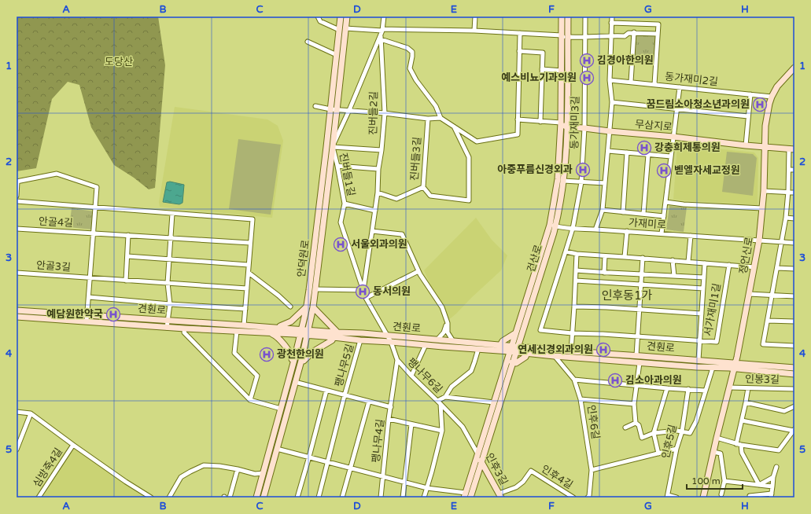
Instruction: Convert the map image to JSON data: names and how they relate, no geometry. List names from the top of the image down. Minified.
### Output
{"streets":{"street":["동가재미2길","진버들2길","동가재미3길","무삼지로","진버들3길","진버들1길","안골4길","가재미로","정언신로","안덕원로","건산로","안골3길","견훤로","서가재미1길","팽나무5길","팽나무6길","인봉3길","인후6길","팽나무4길","인후5길","심방죽4길","인후3길","인후4길"]},"crossings":[["동가재미2길","정언신로"],["진버들2길","진버들1길"],["동가재미3길","무삼지로"],["동가재미3길","가재미로"],["무삼지로","정언신로"],["무삼지로","건산로"],["진버들1길","안덕원로"],["진버들1길","견훤로"],["진버들1길","팽나무6길"],["가재미로","정언신로"],["가재미로","건산로"],["정언신로","견훤로"],["정언신로","인봉3길"],["안덕원로","견훤로"],["안덕원로","팽나무5길"],["안덕원로","팽나무4길"],["건산로","견훤로"],["건산로","팽나무6길"],["건산로","팽나무4길"],["건산로","인후3길"],["견훤로","서가재미1길"],["견훤로","팽나무5길"],["견훤로","팽나무6길"],["견훤로","인봉3길"],["견훤로","인후6길"],["팽나무5길","팽나무6길"],["팽나무5길","팽나무4길"],["팽나무6길","팽나무4길"],["팽나무6길","인후3길"],["인후3길","인후4길"]],"districts":["인후동1가"],"parks":["도당산"],"places":{"hospital":["김경아한의원","예스비뇨기과의원","꿈드림소아청소년과의원","강충희제통의원","아중푸름신경외과","벧엘자세교정원","서울외과의원","동서의원","예담원한약국","연세신경외과의원","광천한의원","김소아과의원"]},"scale_bar":"100 m","grid":{"columns":["A","B","C","D","E","F","G","H"],"rows":["1","2","3","4","5"]}}
